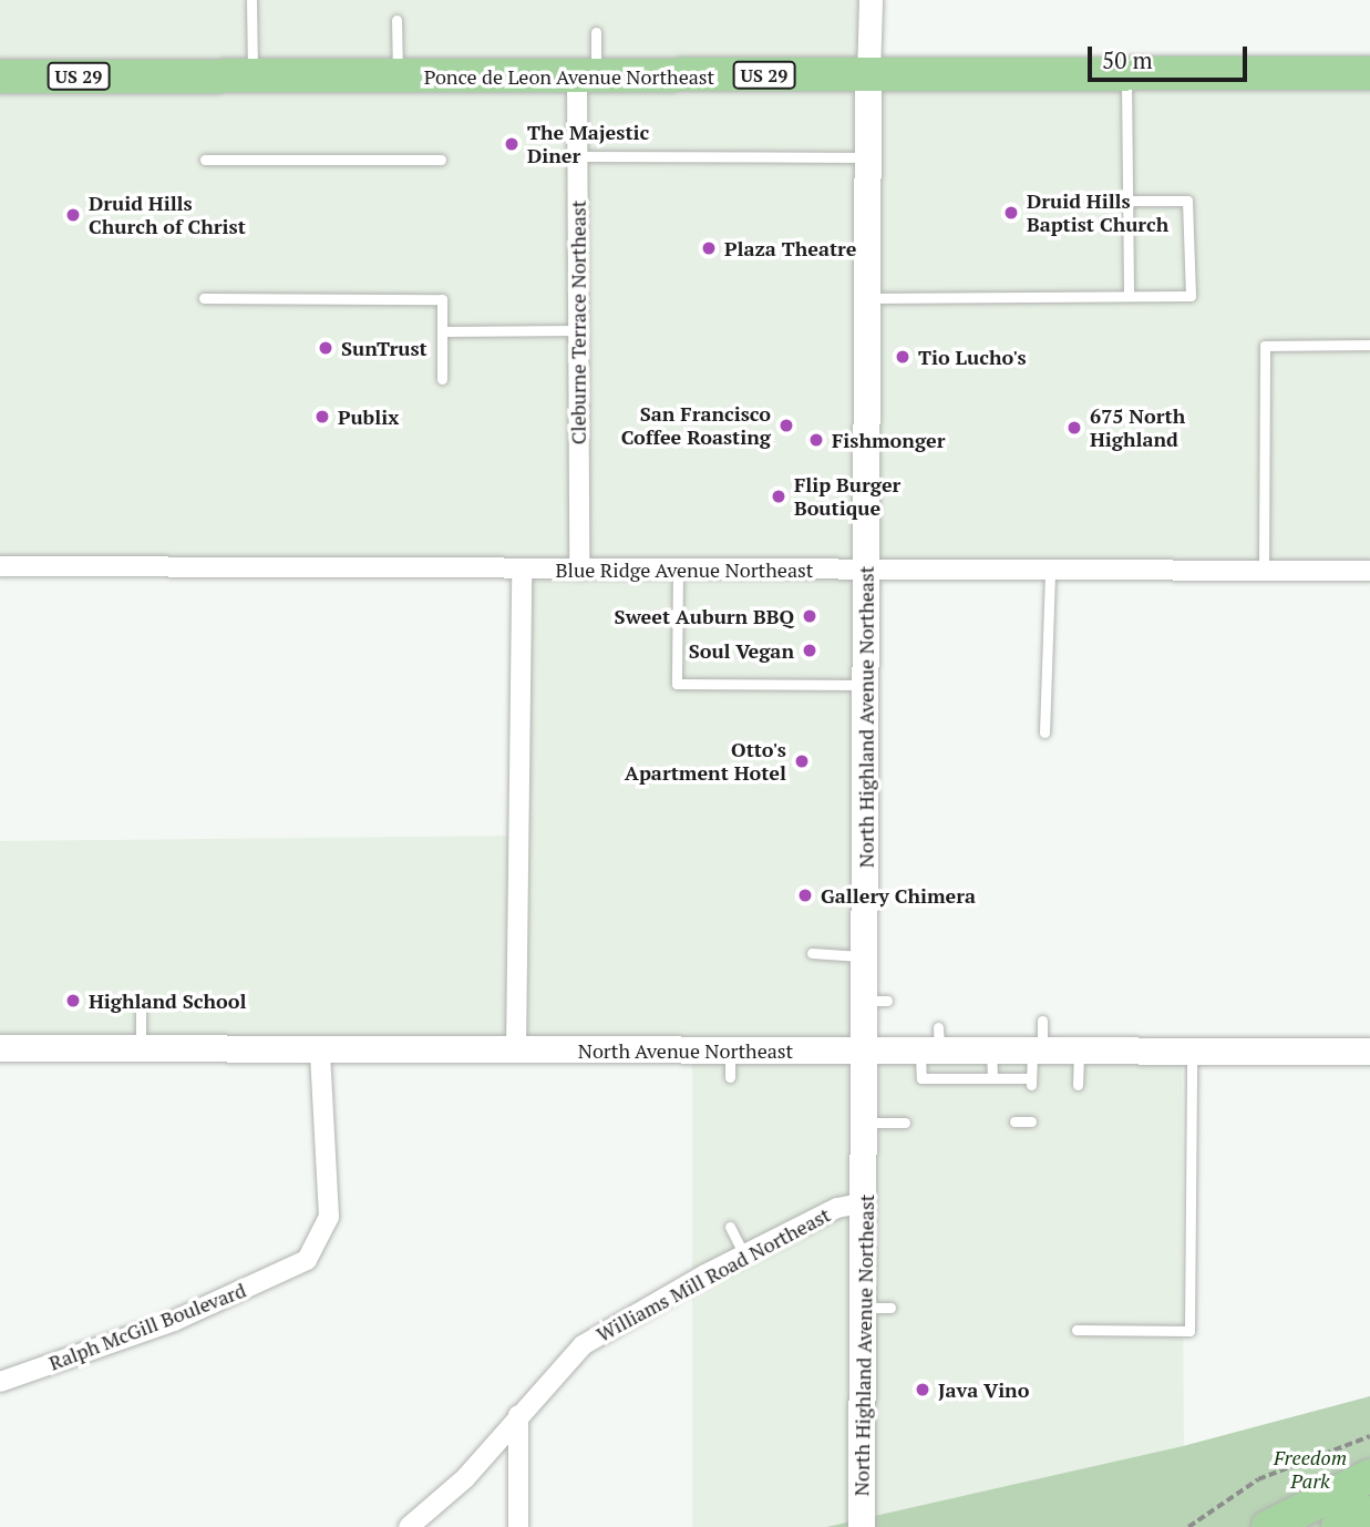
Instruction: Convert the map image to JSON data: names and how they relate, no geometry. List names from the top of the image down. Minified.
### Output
{"streets":{"highway":["US 29","Ponce de Leon Avenue Northeast"],"main road":["North Highland Avenue Northeast","North Avenue Northeast"],"street":["Cleburne Terrace Northeast","Blue Ridge Avenue Northeast","Williams Mill Road Northeast","Ralph McGill Boulevard"]},"crossings":[["Ponce de Leon Avenue Northeast","Cleburne Terrace Northeast"],["Ponce de Leon Avenue Northeast","North Highland Avenue Northeast"],["Cleburne Terrace Northeast","Blue Ridge Avenue Northeast"],["Blue Ridge Avenue Northeast","North Highland Avenue Northeast"],["North Highland Avenue Northeast","North Avenue Northeast"],["North Highland Avenue Northeast","Williams Mill Road Northeast"],["North Avenue Northeast","Ralph McGill Boulevard"]],"parks":["Freedom Park"],"places":["The Majestic Diner","Druid Hills Baptist Church","Druid Hills Church of Christ","Plaza Theatre","SunTrust","Tio Lucho's","Publix","San Francisco Coffee Roasting","675 North Highland","Fishmonger","Flip Burger Boutique","Sweet Auburn BBQ","Soul Vegan","Otto's Apartment Hotel","Gallery Chimera","Highland School","Java Vino"],"scale_bar":"50 m"}
